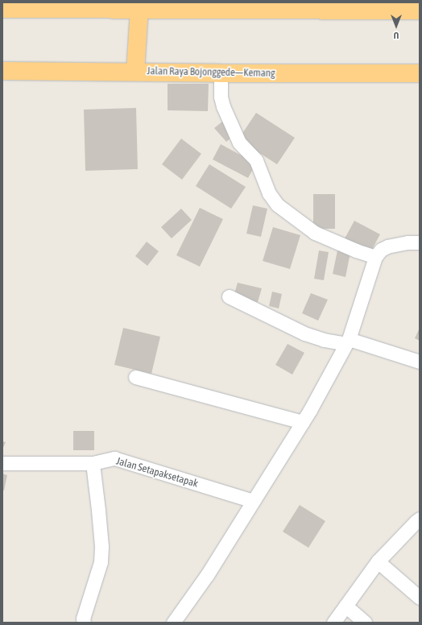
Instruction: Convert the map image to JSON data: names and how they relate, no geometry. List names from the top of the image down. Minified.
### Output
{"streets":{"highway":["Jalan Raya Bojonggede—Kemang"],"street":["Jalan Setapaksetapak"]},"north":"bottom"}
